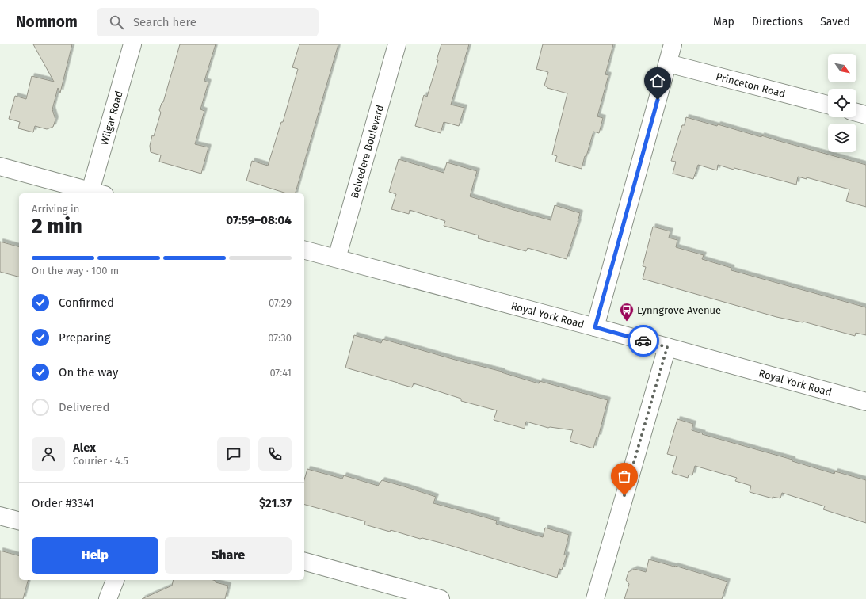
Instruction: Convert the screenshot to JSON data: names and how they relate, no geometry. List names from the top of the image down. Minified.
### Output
{"streets":{"street":["Princeton Road","Wilgar Road","Belvedere Boulevard","Royal York Road"]},"crossings":[["Belvedere Boulevard","Royal York Road"]],"places":{"bus stop":["Lynngrove Avenue"]},"north":"bottom right","page":{"header":"Nomnom","search":"Search here","nav":["Map","Directions","Saved"],"heading":["2 min","Arriving in","07:59–08:04"],"panel":["Alex","Courier · 4.5","Order #3341","$21.37"],"bar":"On the way · 100 m","list":[["Confirmed","07:29"],["Preparing","07:30"],["On the way","07:41"],"Delivered"],"buttons":["Help","Share"]}}
